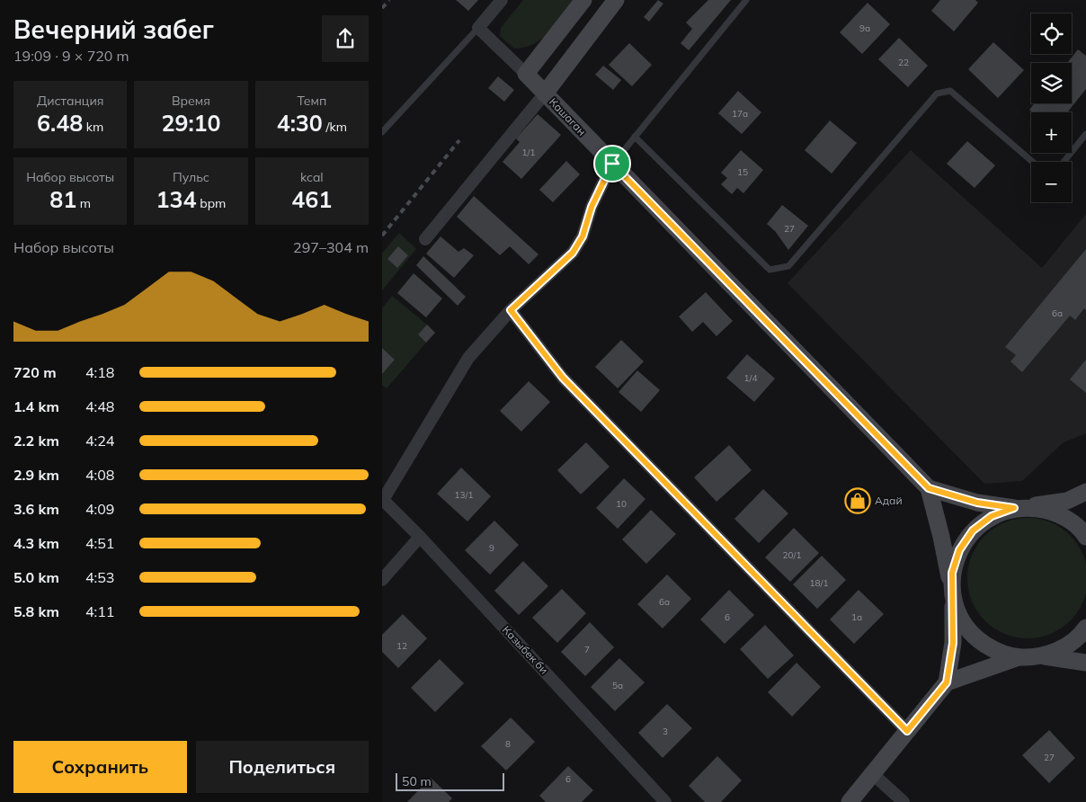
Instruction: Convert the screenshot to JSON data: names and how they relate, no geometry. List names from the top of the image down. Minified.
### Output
{"streets":{"street":["Кашаган","Казыбек би"]},"places":{"shop":["Адай"]},"house_numbers":["9а","22","17а","1/1","15","27","6а","1/4","13/1","10","9","20/1","18/1","6а","6","1а","12","7","5а","3","8","27","6"],"scale_bar":"50 m","page":{"heading":["Вечерний забег","19:09 · 9 × 720 m"],"map_buttons":["+","−"],"stats":[["Дистанция","6.48 km"],["Время","29:10"],["Темп","4:30 /km"],["Набор высоты","81 m"],["Пульс","134 bpm"],["kcal","461"]],"chart":["Набор высоты","297–304 m"],"list":[{"name":"720 m","note":"4:18"},{"name":"1.4 km","note":"4:48"},{"name":"2.2 km","note":"4:24"},{"name":"2.9 km","note":"4:08"},{"name":"3.6 km","note":"4:09"},{"name":"4.3 km","note":"4:51"},{"name":"5.0 km","note":"4:53"},{"name":"5.8 km","note":"4:11"}],"buttons":["Сохранить","Поделиться"],"scale":"50 m"}}
